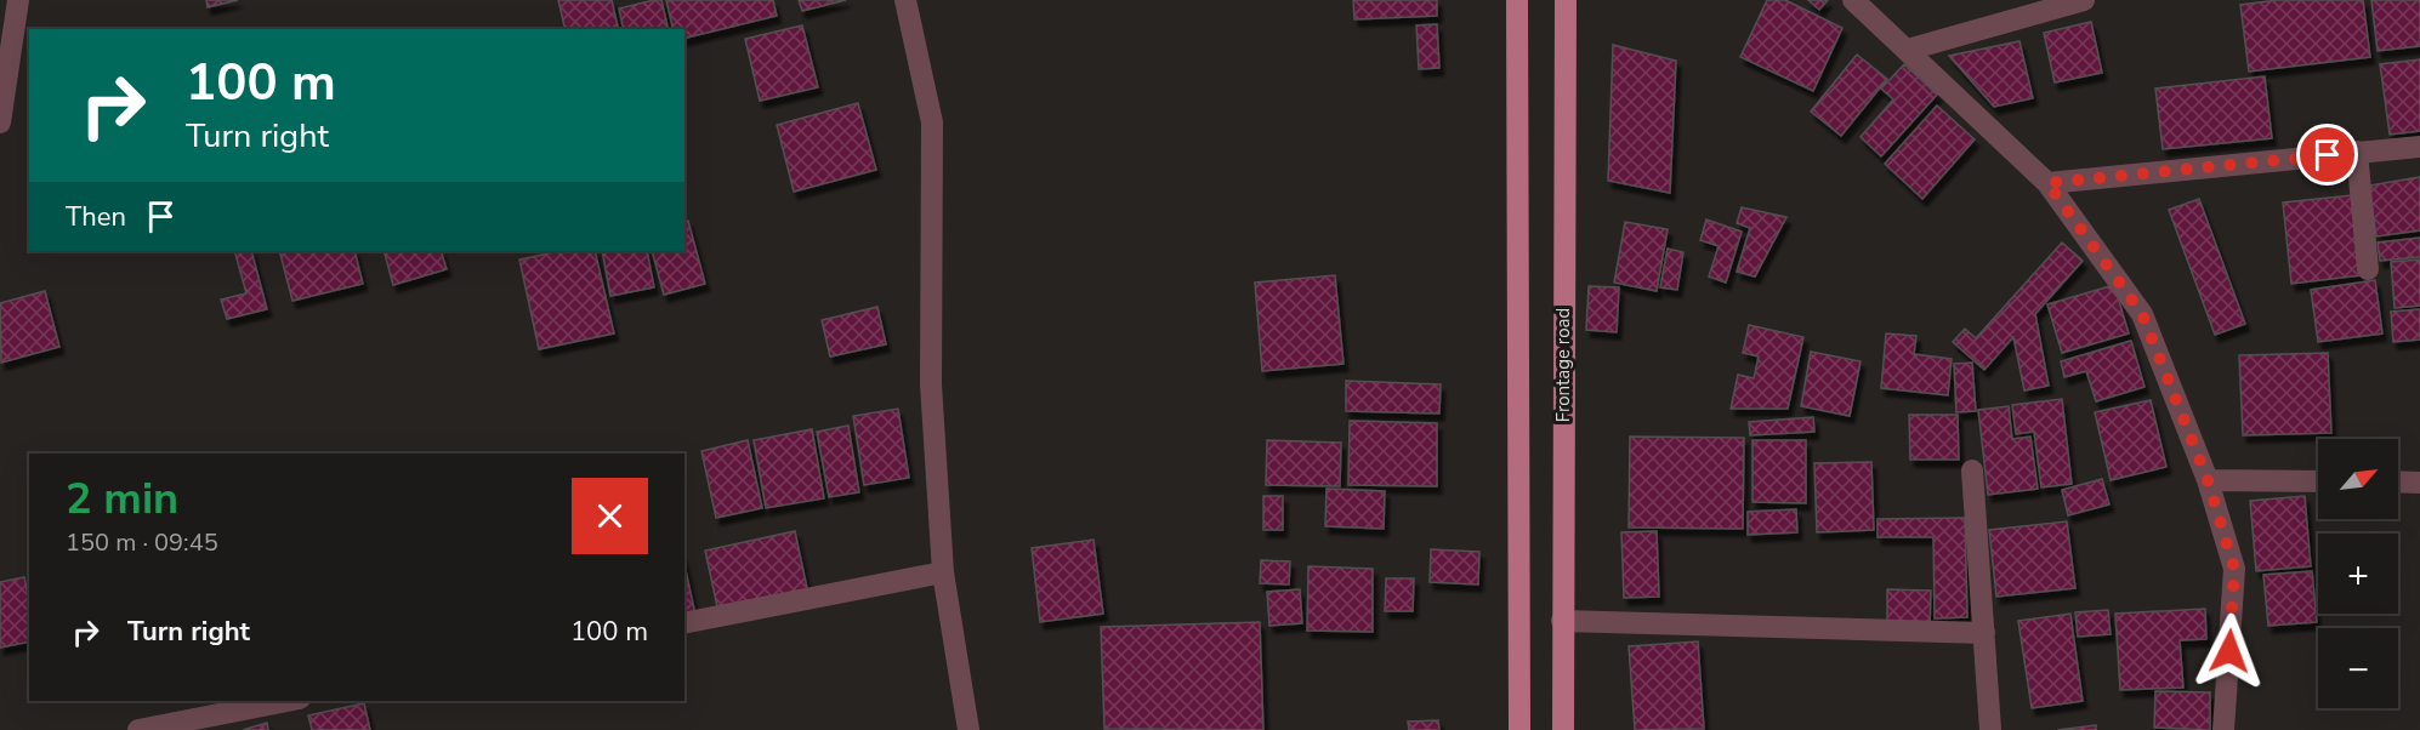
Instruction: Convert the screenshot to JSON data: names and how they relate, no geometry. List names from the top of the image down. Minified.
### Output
{"streets":{"main road":["Frontage road"]},"north":"top right","page":{"turn":["100 m","Turn right"],"then":"Then","map_buttons":["+","−"],"heading":["2 min","150 m · 09:45"],"list":[{"name":"Turn right","value":"100 m"}]}}
